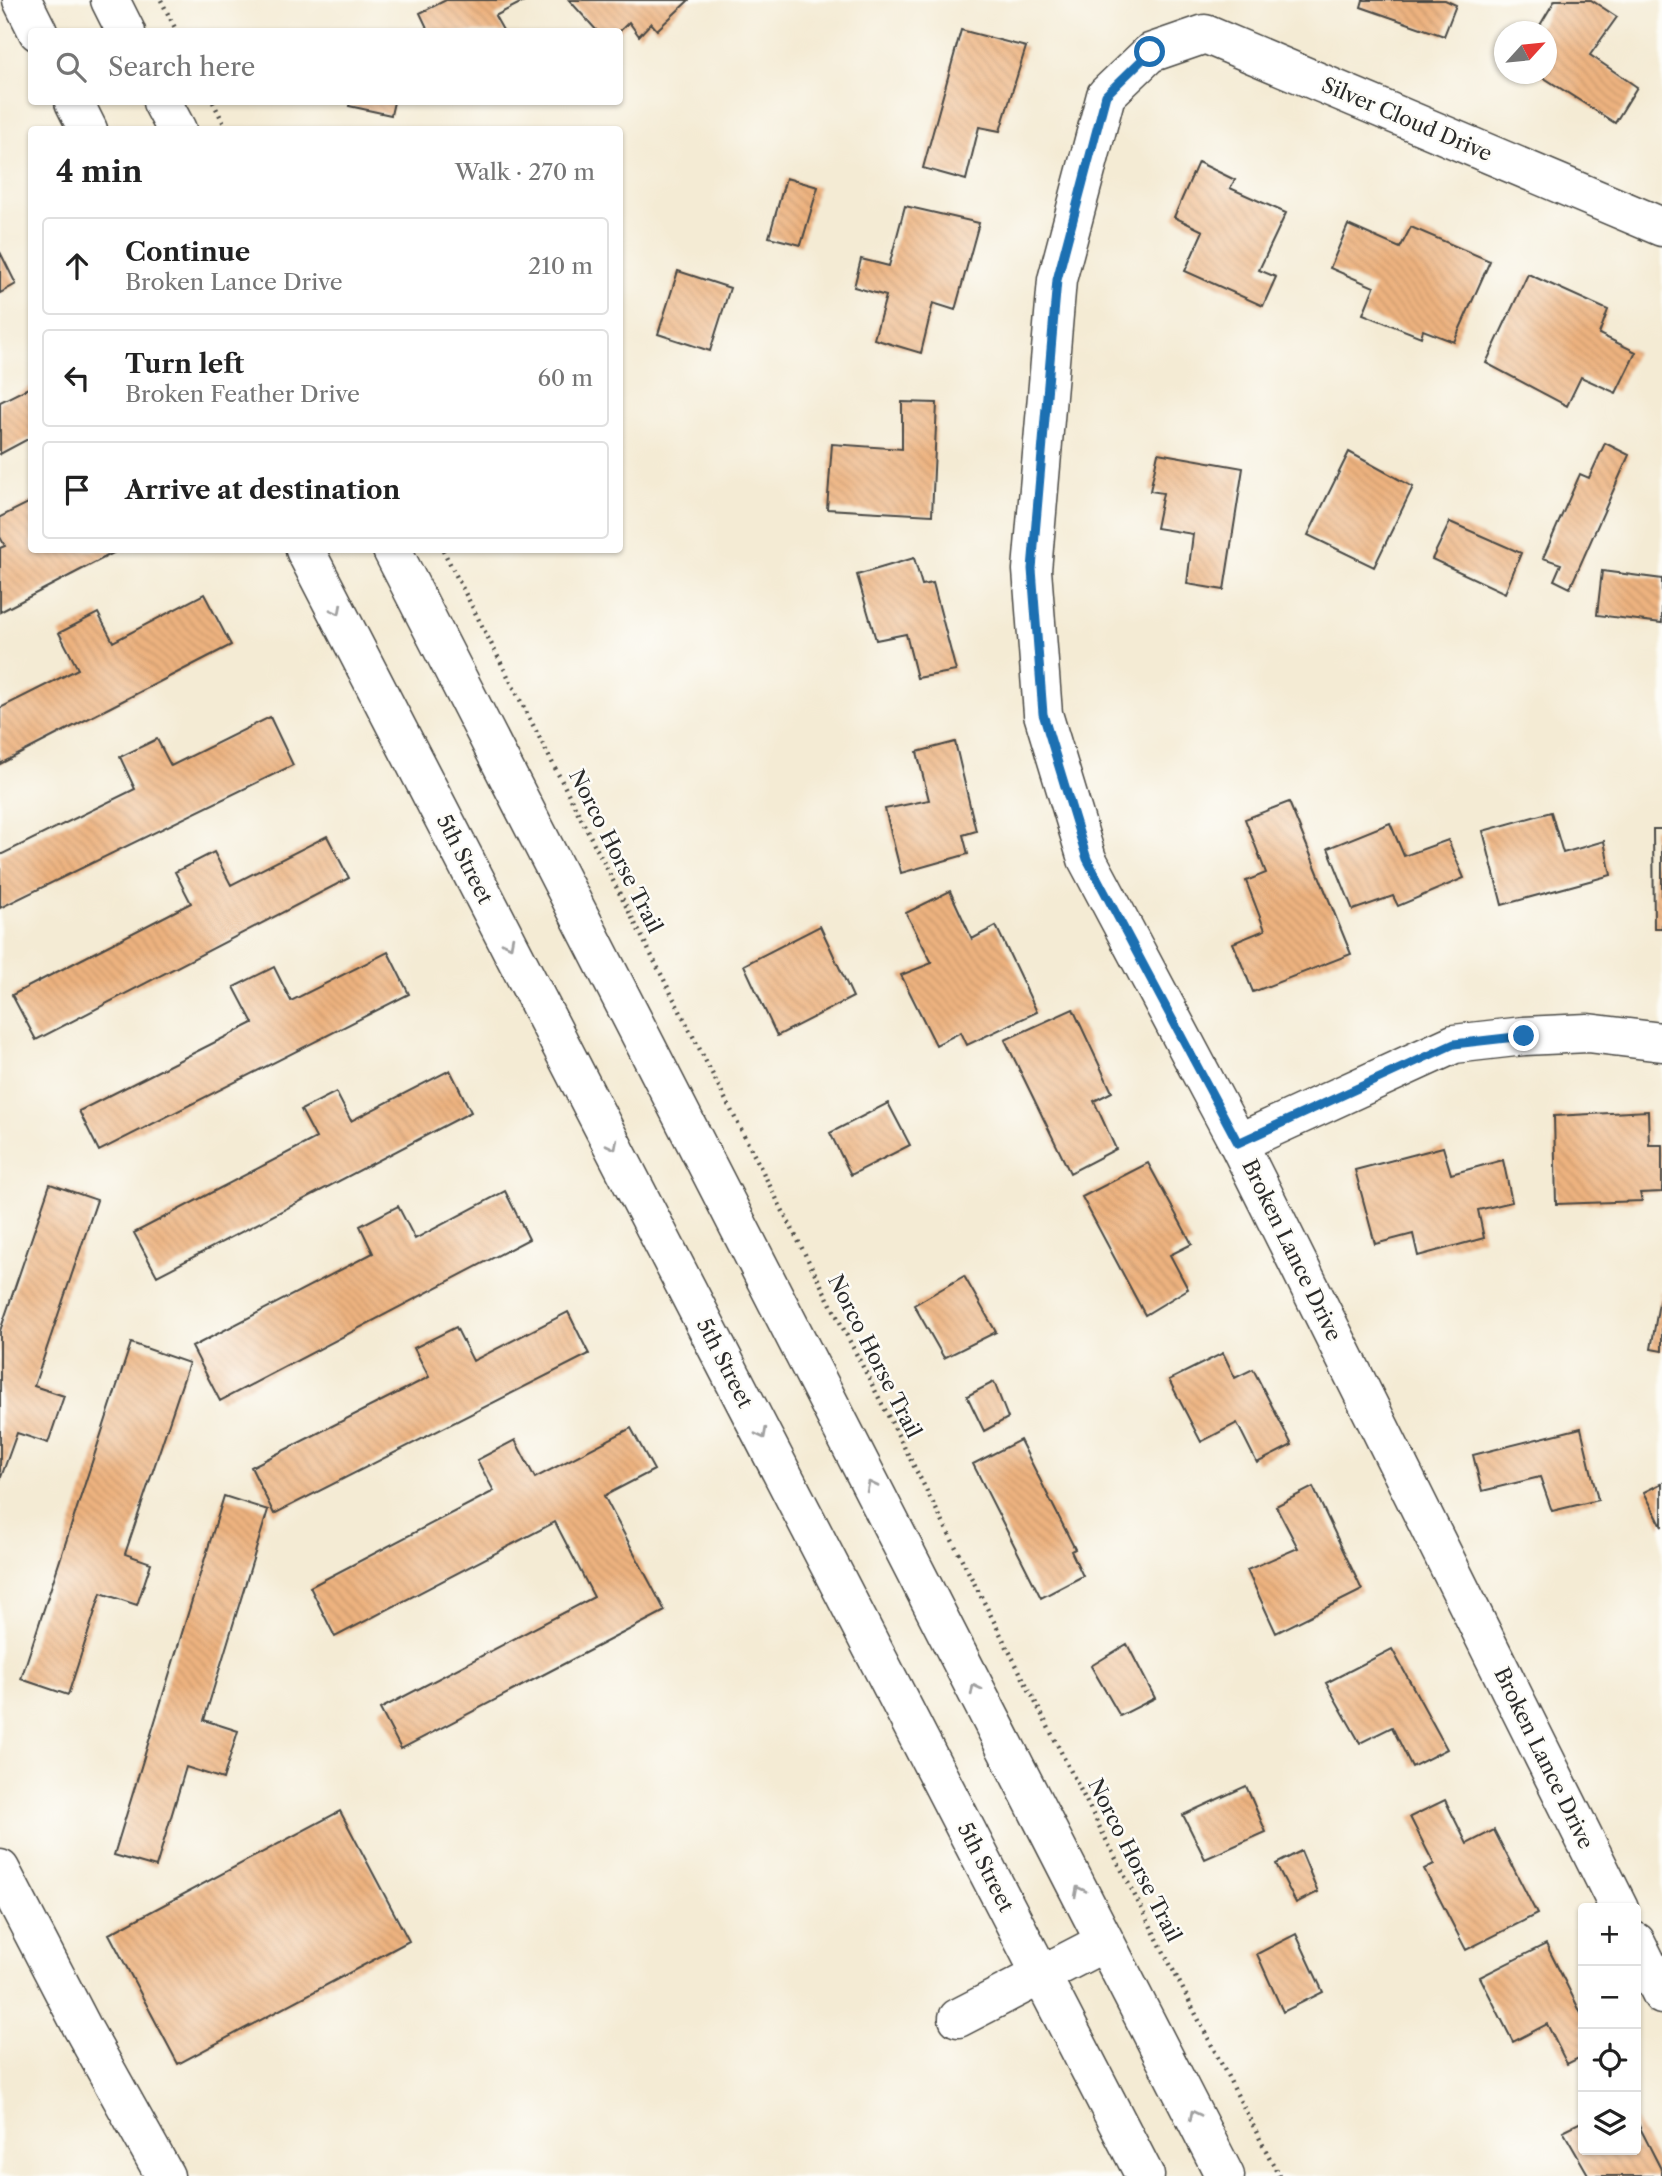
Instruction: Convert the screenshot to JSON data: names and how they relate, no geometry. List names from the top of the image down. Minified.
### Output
{"streets":{"street":["Silver Cloud Drive","5th Street","Broken Lance Drive"],"path":["Norco Horse Trail"]},"crossings":[["Silver Cloud Drive","Broken Lance Drive"]],"north":"top right","page":{"search":"Search here","heading":["4 min","Walk · 270 m"],"list":[["Continue","Broken Lance Drive","210 m"],["Turn left","Broken Feather Drive","60 m"],"Arrive at destination"],"map_buttons":["+","−"]}}
